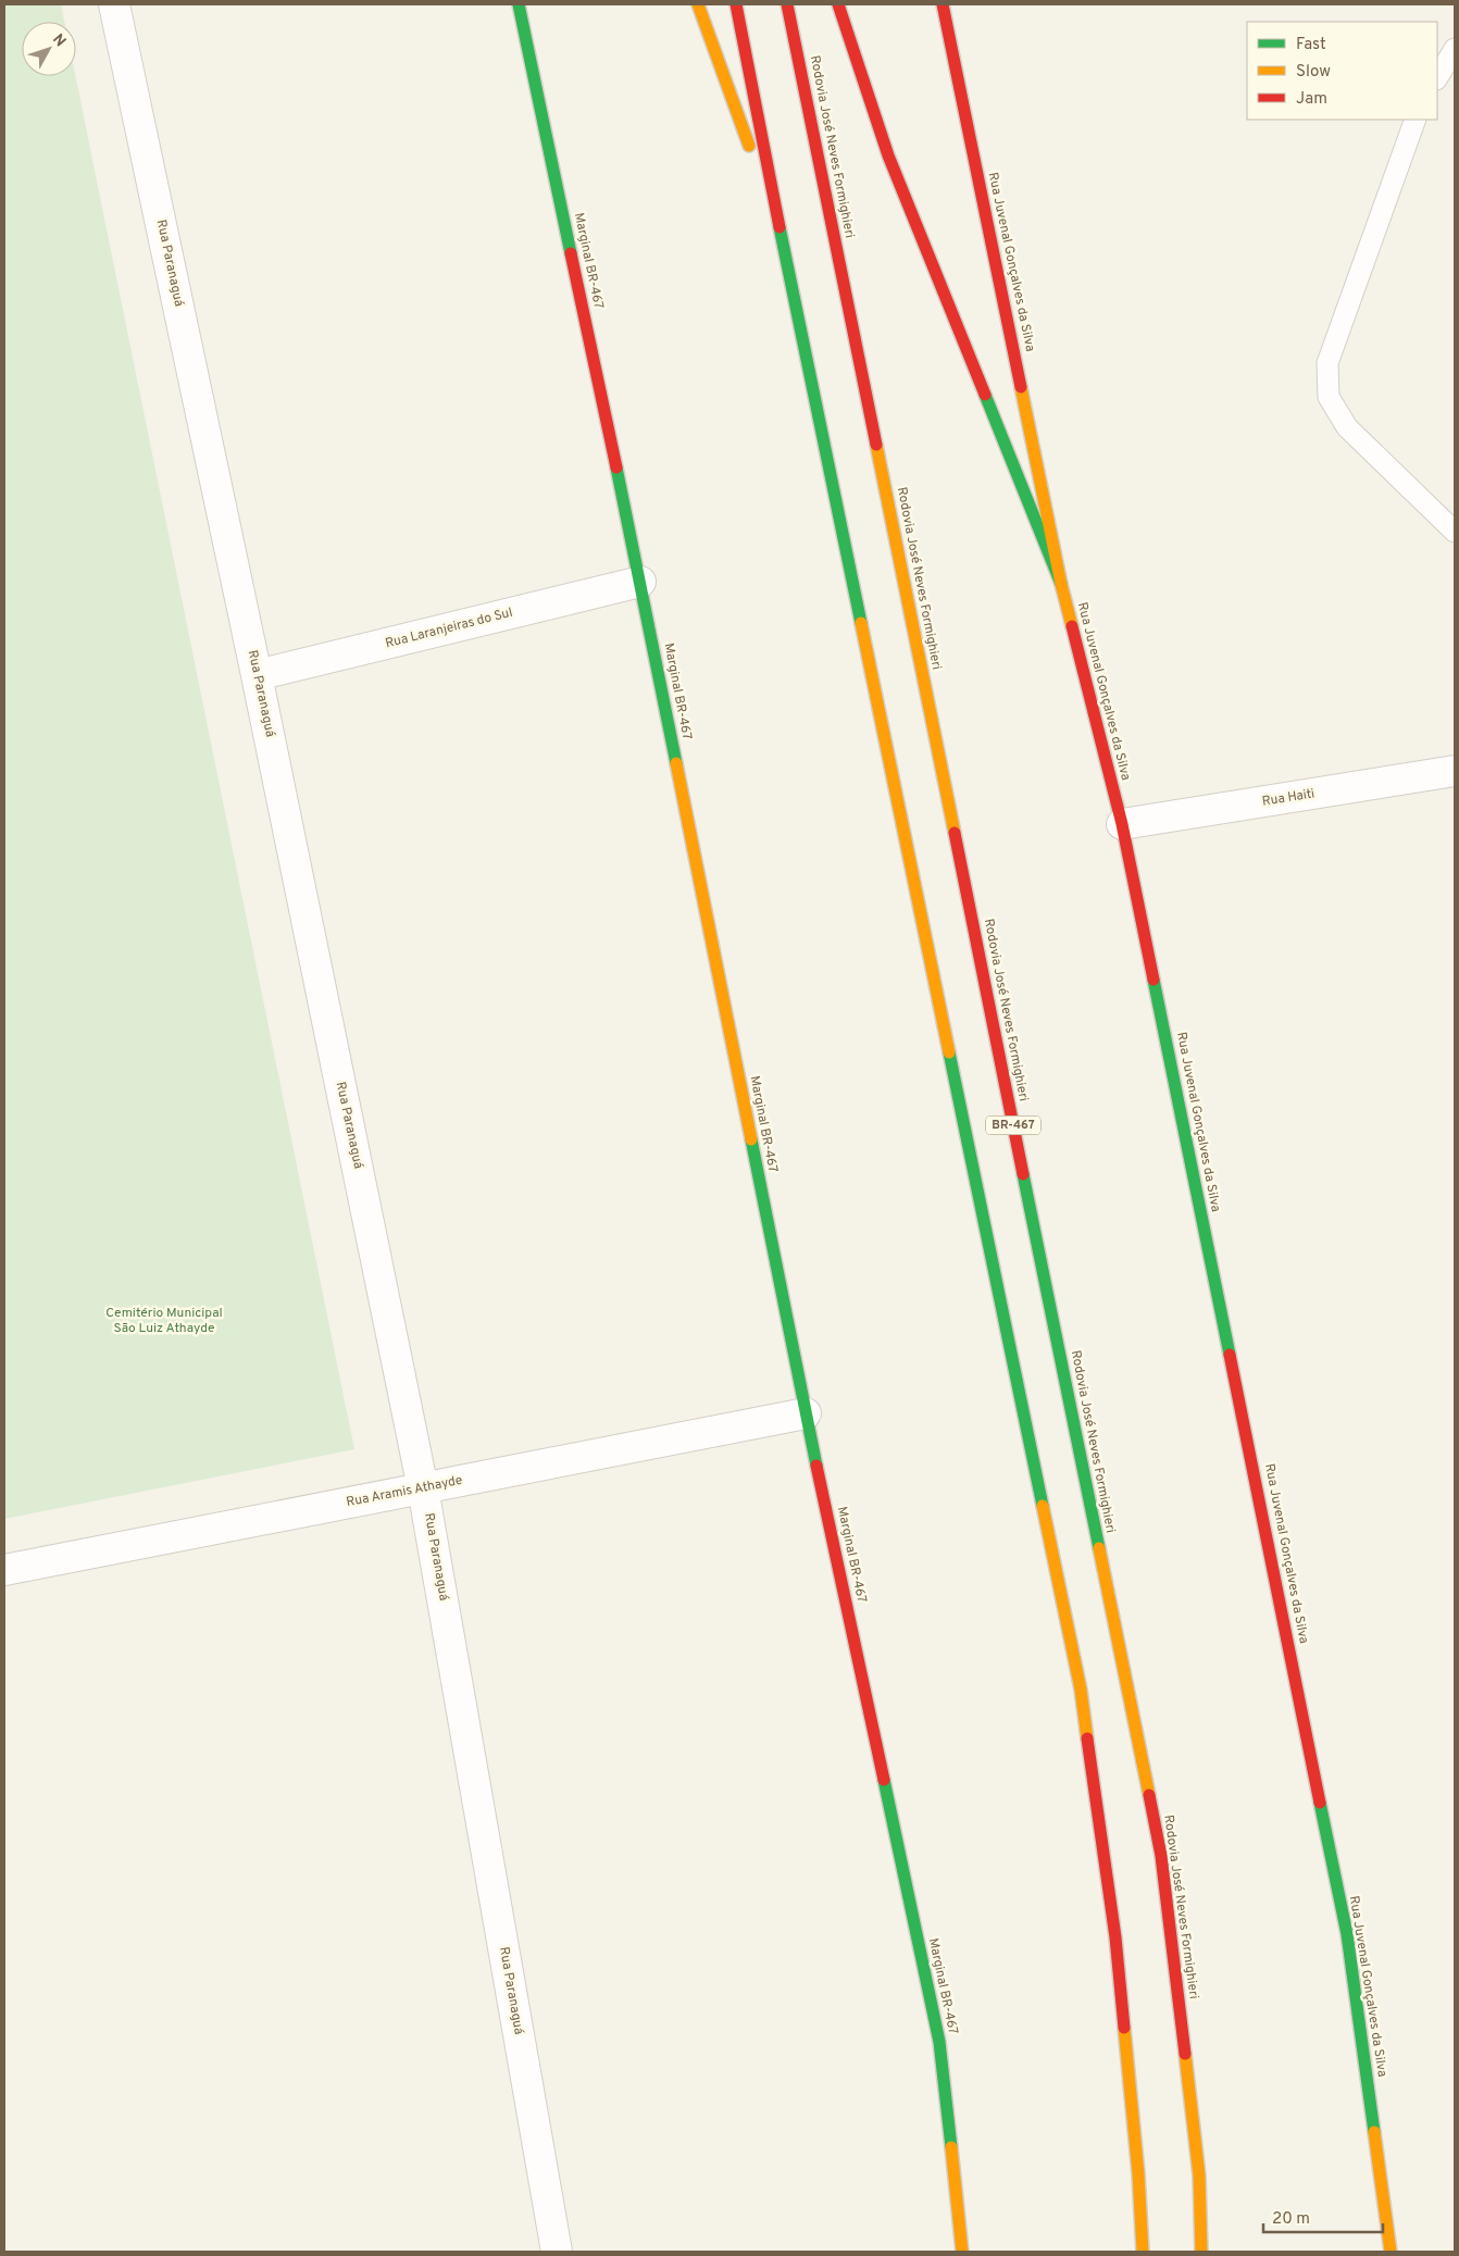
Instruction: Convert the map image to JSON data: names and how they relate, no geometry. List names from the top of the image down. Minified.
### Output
{"streets":{"main road":["Rodovia José Neves Formighieri","Marginal BR-467","Rua Juvenal Gonçalves da Silva","BR-467"],"street":["Rua Paranaguá","Rua Laranjeiras do Sul","Rua Haiti","Rua Aramis Athayde"]},"crossings":[["Marginal BR-467","Rua Laranjeiras do Sul"],["Marginal BR-467","Rua Aramis Athayde"],["Rua Juvenal Gonçalves da Silva","Rua Haiti"],["Rua Paranaguá","Rua Laranjeiras do Sul"],["Rua Paranaguá","Rua Aramis Athayde"]],"parks":["Cemitério Municipal São Luiz Athayde"],"legend":["Fast","Slow","Jam"],"scale_bar":"20 m","north":"top right"}
